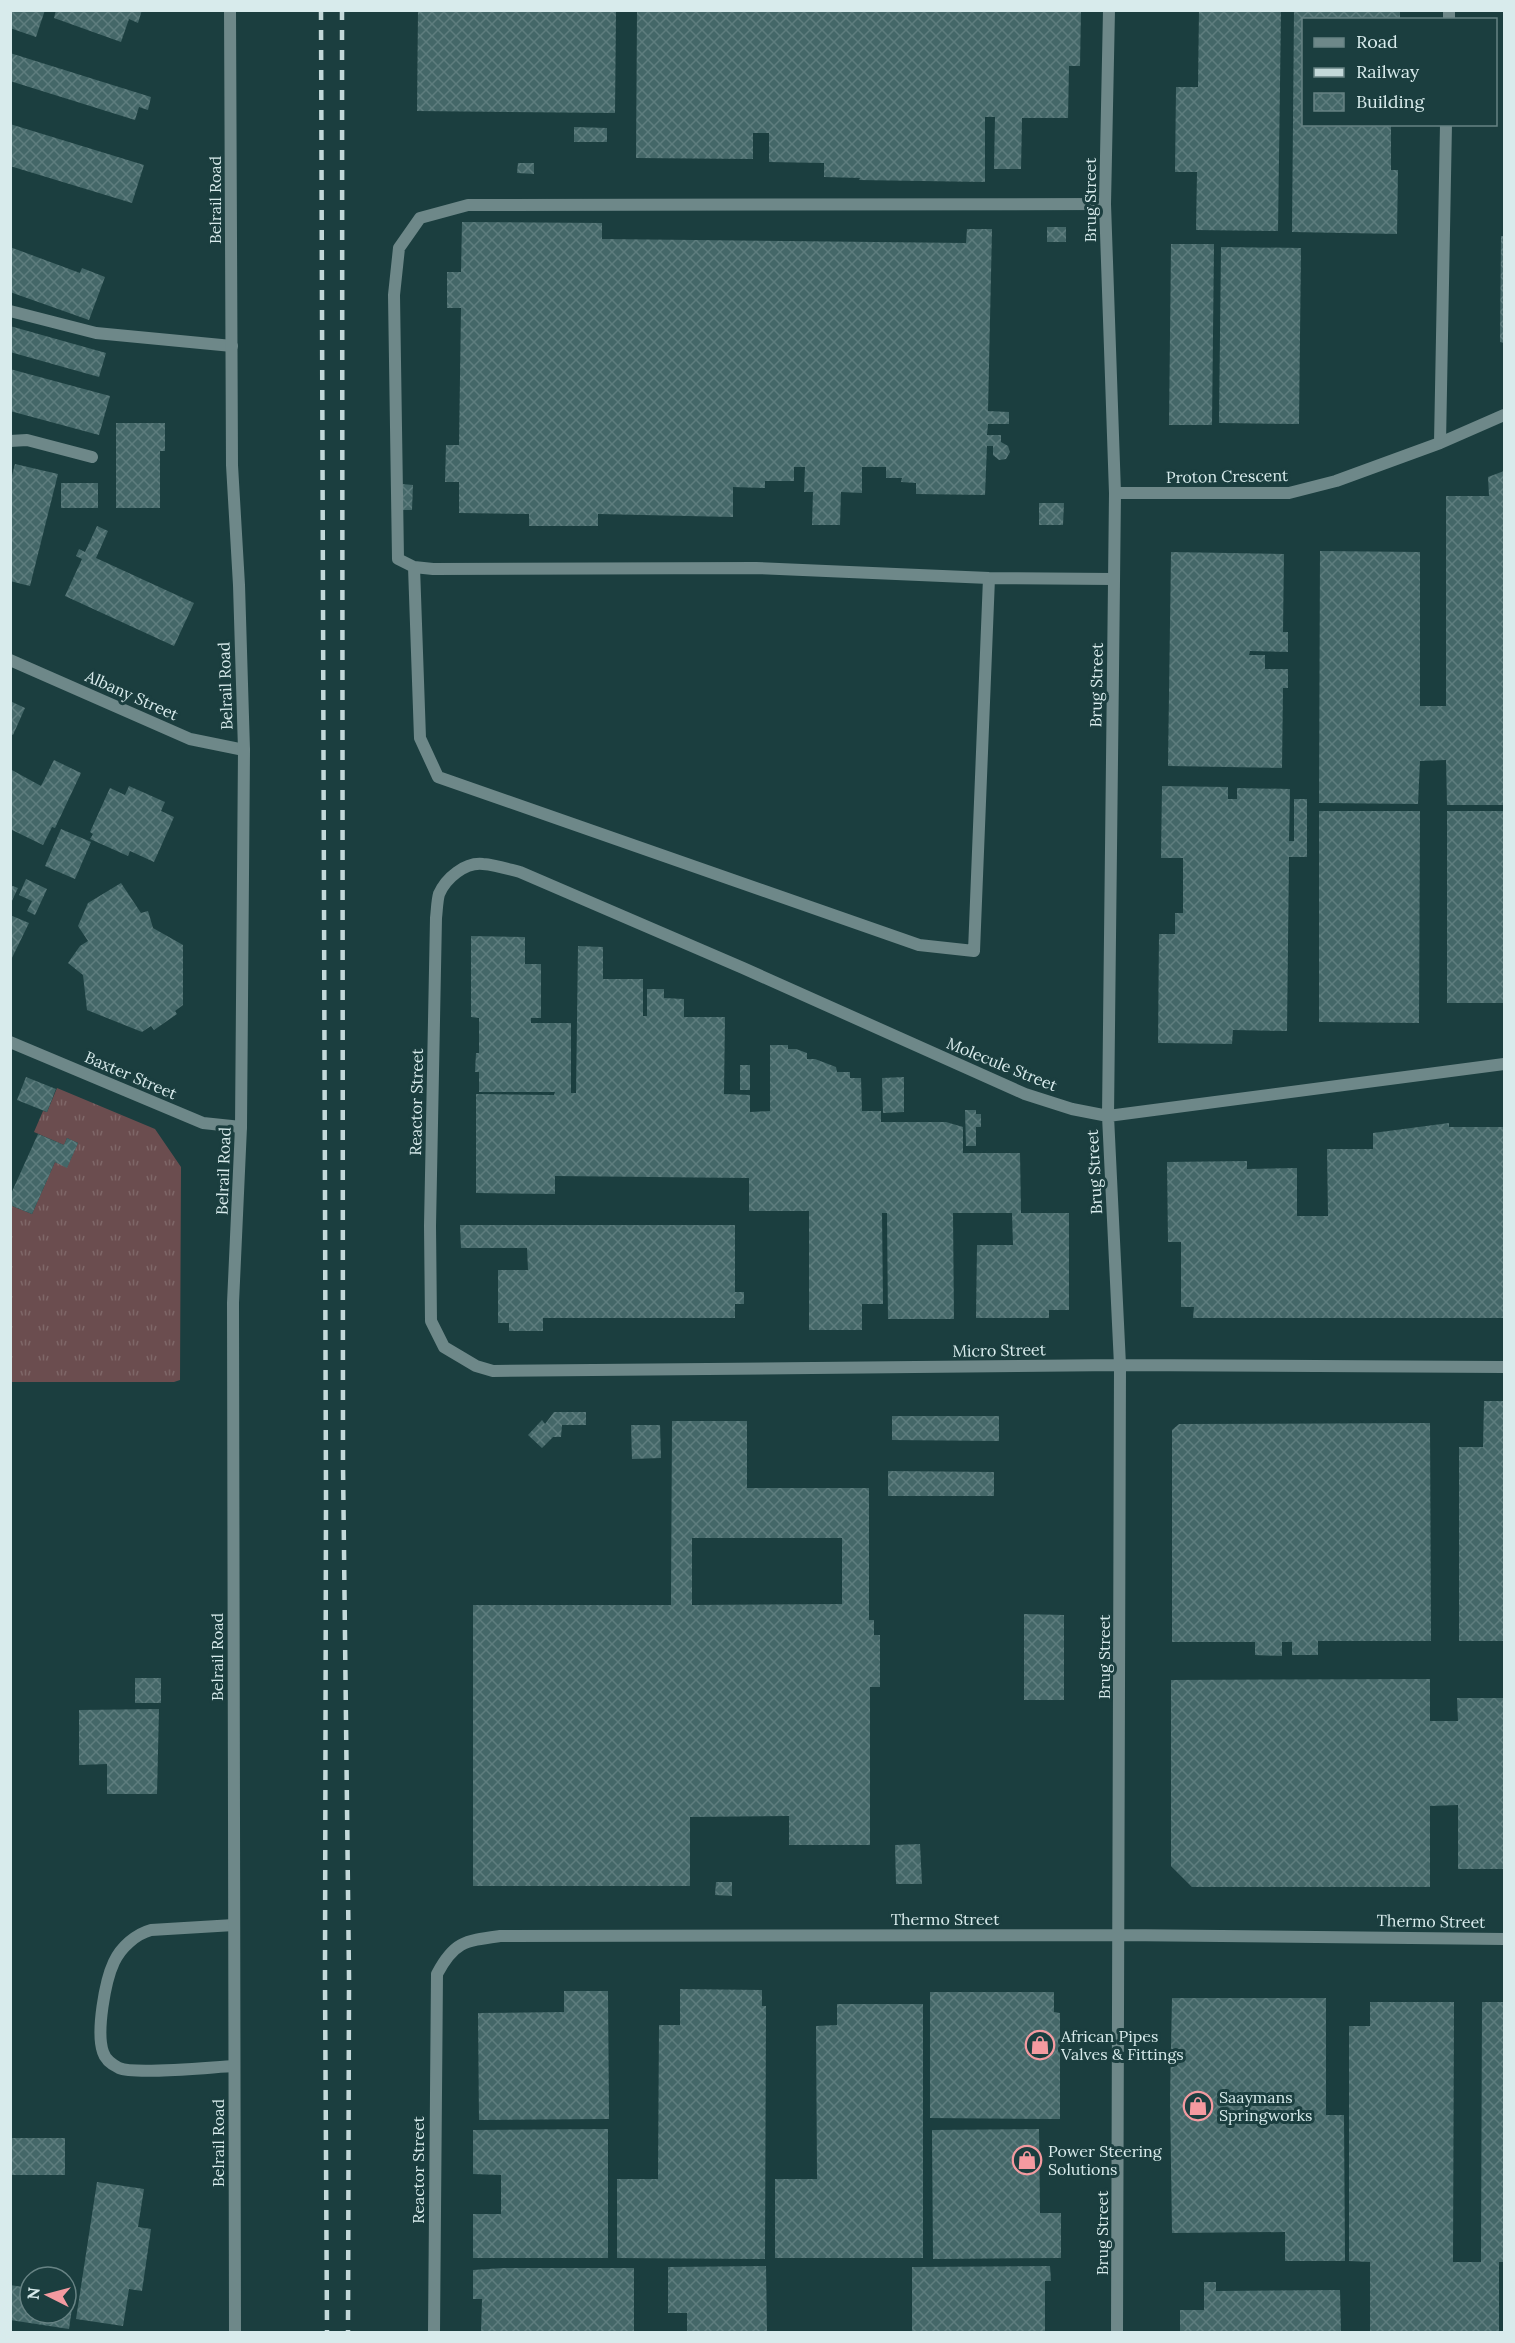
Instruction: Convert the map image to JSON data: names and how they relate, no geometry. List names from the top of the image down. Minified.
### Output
{"streets":{"street":["Belrail Road","Brug Street","Proton Crescent","Albany Street","Molecule Street","Baxter Street","Reactor Street","Micro Street","Thermo Street"]},"crossings":[["Belrail Road","Albany Street"],["Belrail Road","Baxter Street"],["Brug Street","Proton Crescent"],["Brug Street","Molecule Street"],["Brug Street","Micro Street"],["Brug Street","Thermo Street"],["Molecule Street","Reactor Street"],["Reactor Street","Micro Street"],["Reactor Street","Thermo Street"]],"places":{"shop":["African Pipes Valves & Fittings","Saaymans Springworks","Power Steering Solutions"]},"legend":["Road","Railway","Building"],"north":"left"}
